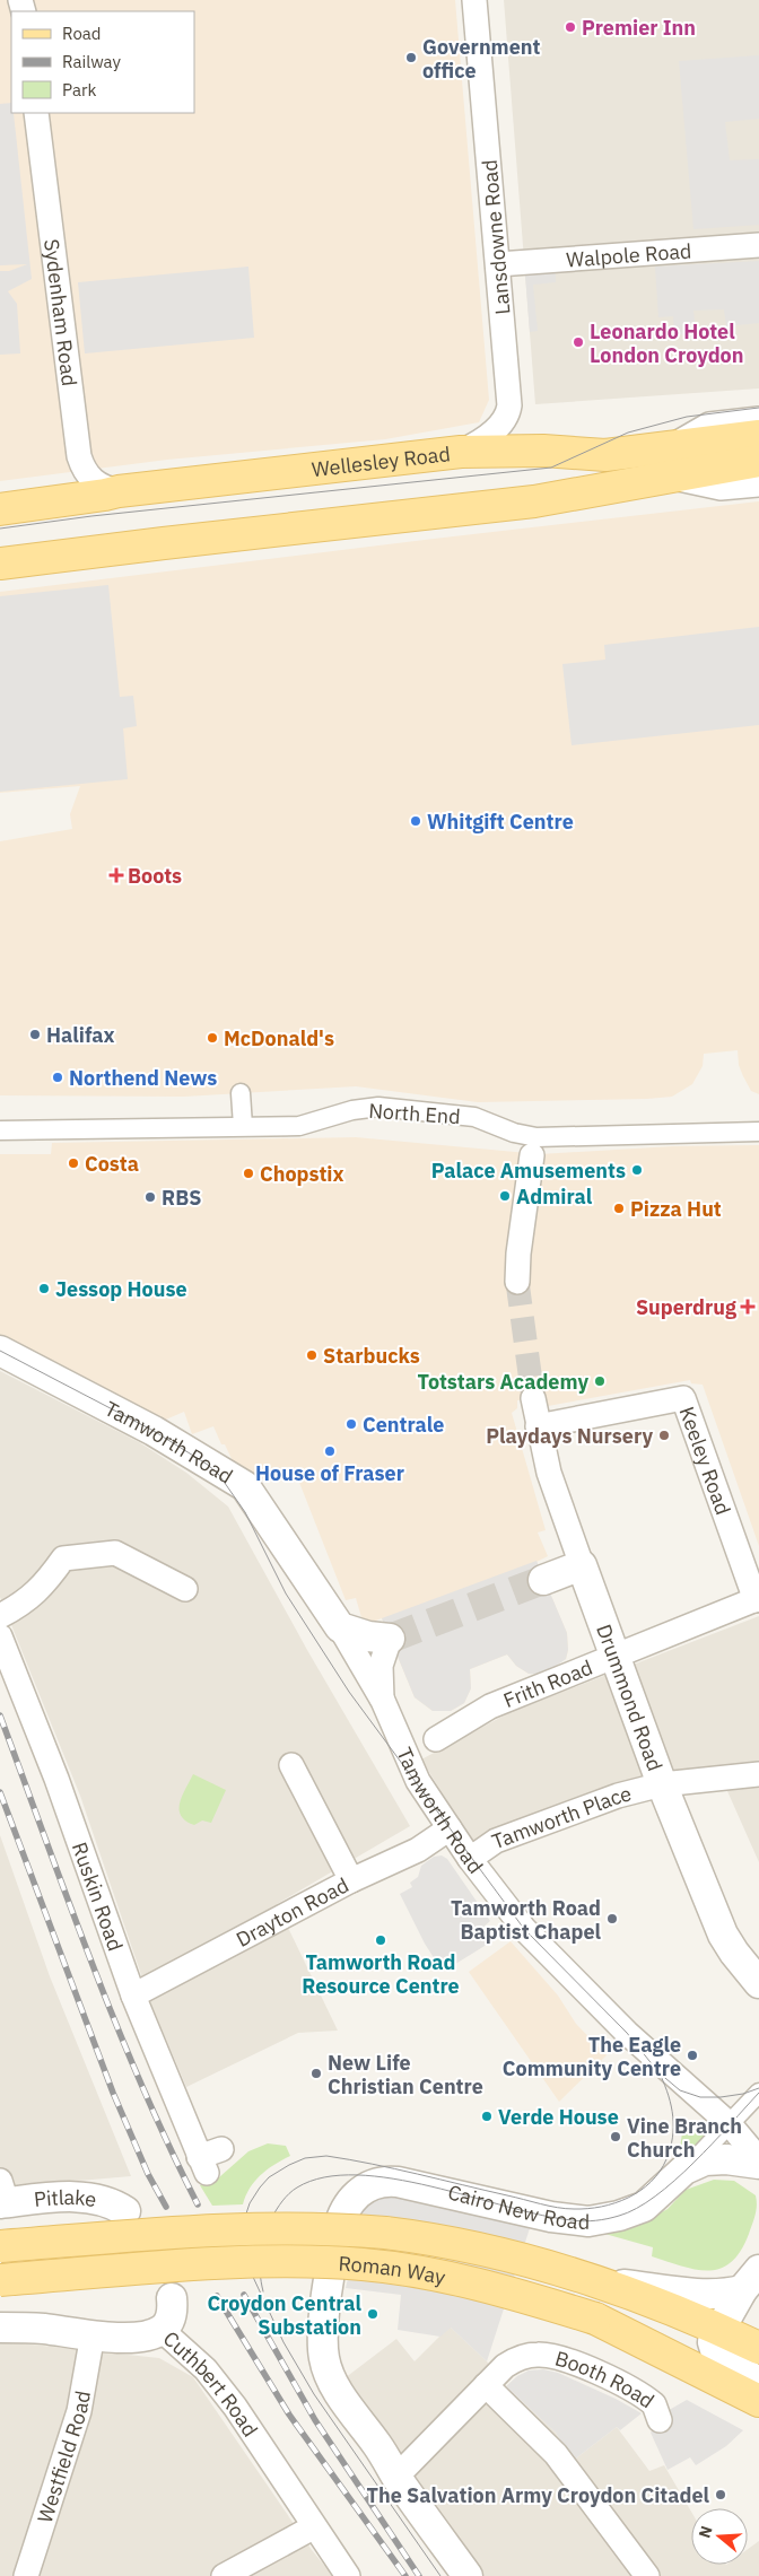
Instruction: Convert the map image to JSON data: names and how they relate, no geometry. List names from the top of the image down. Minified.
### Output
{"streets":{"main road":["Wellesley Road","Roman Way"],"street":["Lansdowne Road","Walpole Road","Sydenham Road","North End","Tamworth Road","Keeley Road","Frith Road","Drummond Road","Tamworth Place","Ruskin Road","Drayton Road","Pitlake","Cairo New Road","Booth Road","Cuthbert Road","Westfield Road"]},"crossings":[["Lansdowne Road","Walpole Road"],["Lansdowne Road","Wellesley Road"],["Sydenham Road","Wellesley Road"],["Tamworth Road","Tamworth Place"],["Tamworth Road","Drayton Road"],["Tamworth Road","Cairo New Road"],["Keeley Road","Frith Road"],["Keeley Road","Drummond Road"],["Frith Road","Drummond Road"],["Drummond Road","Tamworth Place"],["Ruskin Road","Drayton Road"],["Cuthbert Road","Westfield Road"]],"places":{"other":["Premier Inn","Government office","Leonardo Hotel London Croydon","Whitgift Centre","Halifax","McDonald's","Northend News","Costa","Palace Amusements","Chopstix","Admiral","RBS","Pizza Hut","Jessop House","Starbucks","Totstars Academy","Centrale","Playdays Nursery","House of Fraser","Tamworth Road Baptist Chapel","Tamworth Road Resource Centre","The Eagle Community Centre","New Life Christian Centre","Verde House","Vine Branch Church","Croydon Central Substation","The Salvation Army Croydon Citadel"],"health":["Boots","Superdrug"]},"legend":["Road","Railway","Park"],"north":"left"}
